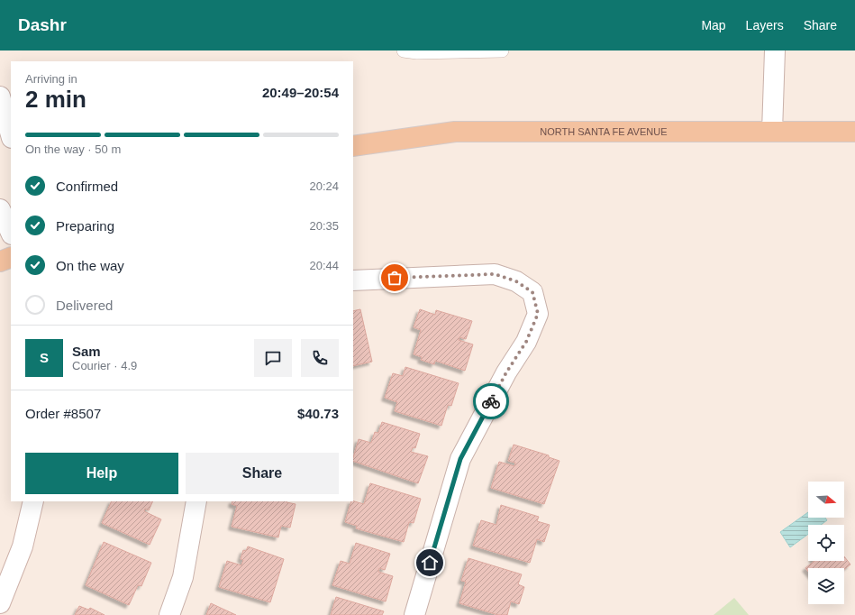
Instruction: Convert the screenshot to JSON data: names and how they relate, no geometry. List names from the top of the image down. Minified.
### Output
{"streets":{"main road":["NORTH SANTA FE AVENUE"]},"north":"right","page":{"header":"Dashr","nav":["Map","Layers","Share"],"heading":["2 min","Arriving in","20:49–20:54"],"panel":["Sam","Courier · 4.9","Order #8507","$40.73"],"bar":"On the way · 50 m","list":[["Confirmed","20:24"],["Preparing","20:35"],["On the way","20:44"],"Delivered"],"round":"S","buttons":["Help","Share"]}}
